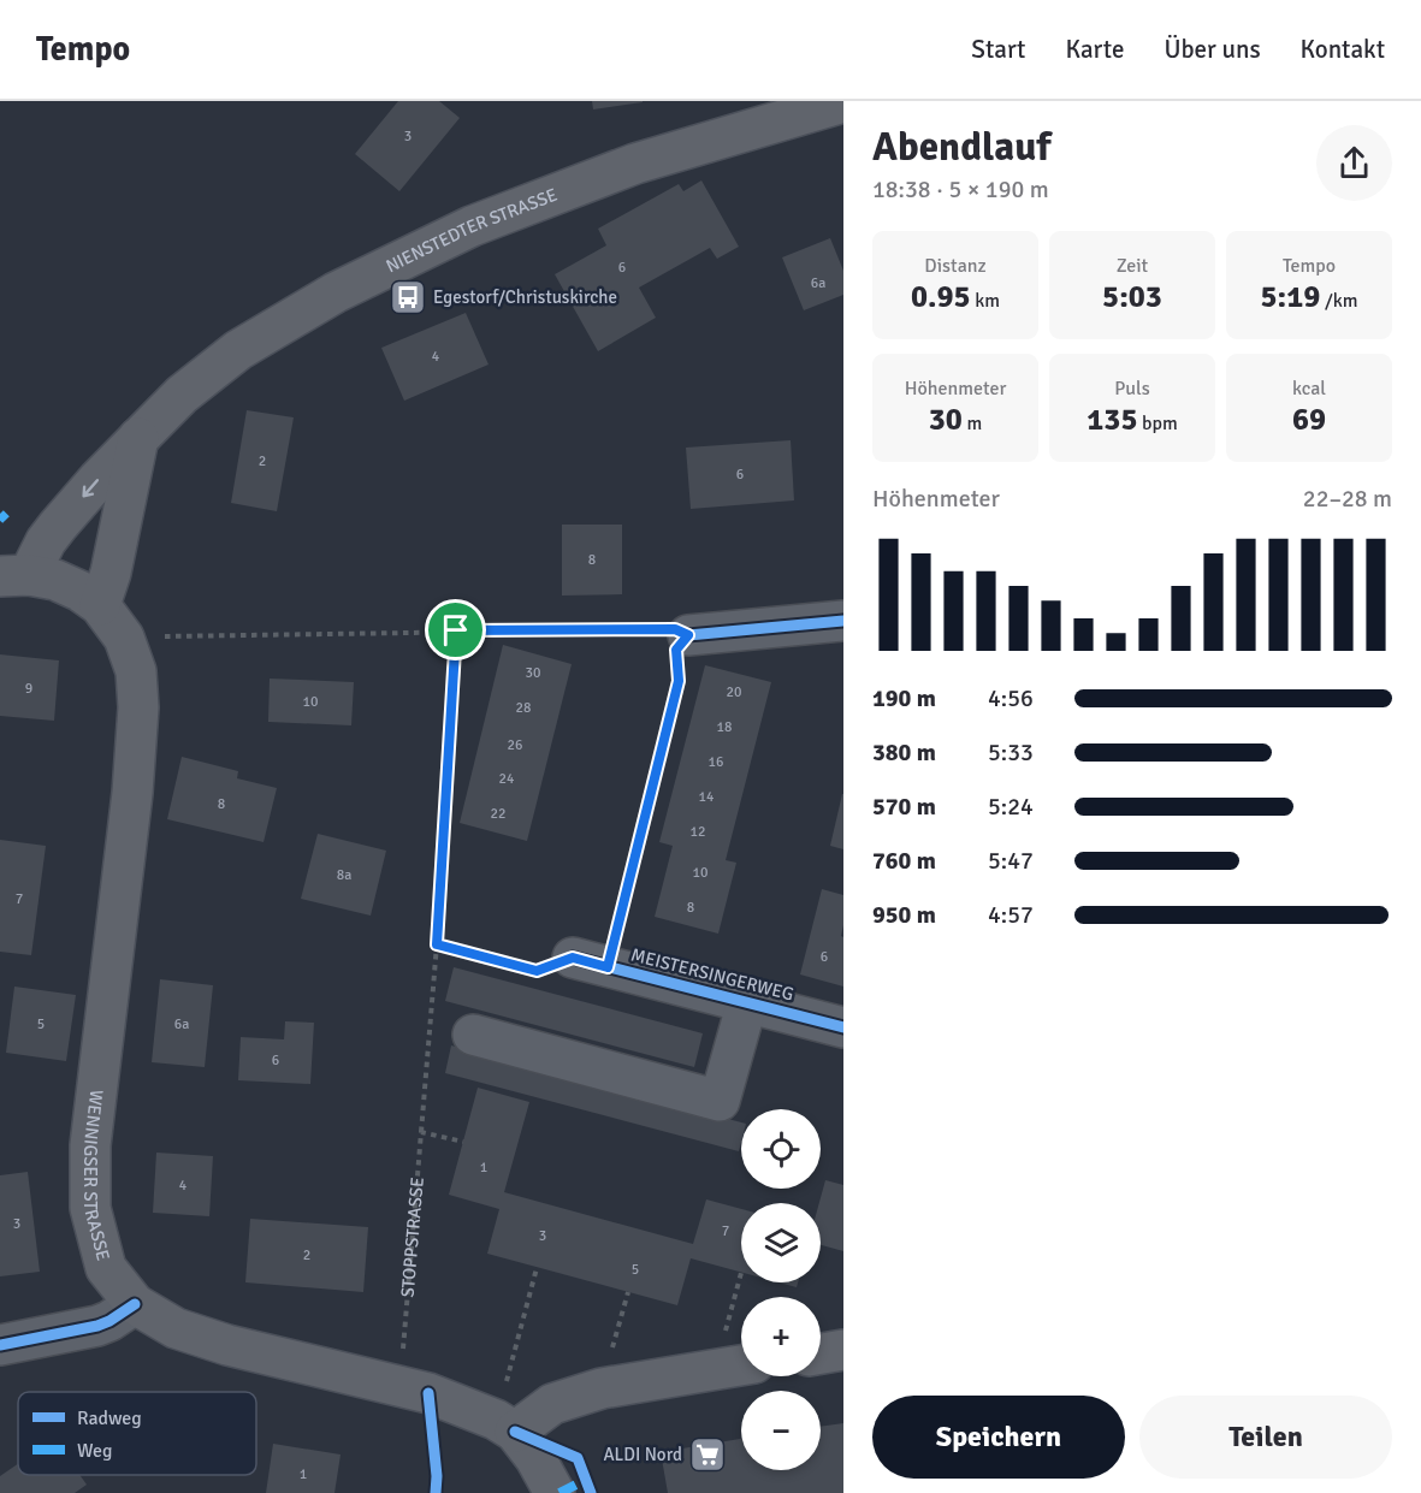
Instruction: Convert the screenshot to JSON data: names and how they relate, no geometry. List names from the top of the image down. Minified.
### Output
{"streets":{"main road":["NIENSTEDTER STRASSE","WENNIGSER STRASSE"],"street":["MEISTERSINGERWEG"],"path":["STOPPSTRASSE"]},"crossings":[["WENNIGSER STRASSE","STOPPSTRASSE"]],"places":{"bus stop":["Egestorf/Christuskirche"],"supermarket":["ALDI Nord"]},"house_numbers":["3","6","6a","4","2","6","8","30","9","20","10","28","18","26","16","24","14","8","22","12","10","8a","7","8","6","5","6a","6","1","4","3","7","3","2","5","1"],"legend":["Radweg","Weg"],"page":{"header":"Tempo","nav":["Start","Karte","Über uns","Kontakt"],"heading":["Abendlauf","18:38 · 5 × 190 m"],"stats":[["Distanz","0.95 km"],["Zeit","5:03"],["Tempo","5:19 /km"],["Höhenmeter","30 m"],["Puls","135 bpm"],["kcal","69"]],"chart":["Höhenmeter","22–28 m"],"list":[{"name":"190 m","note":"4:56"},{"name":"380 m","note":"5:33"},{"name":"570 m","note":"5:24"},{"name":"760 m","note":"5:47"},{"name":"950 m","note":"4:57"}],"map_buttons":["+","−"],"buttons":["Speichern","Teilen"]}}
